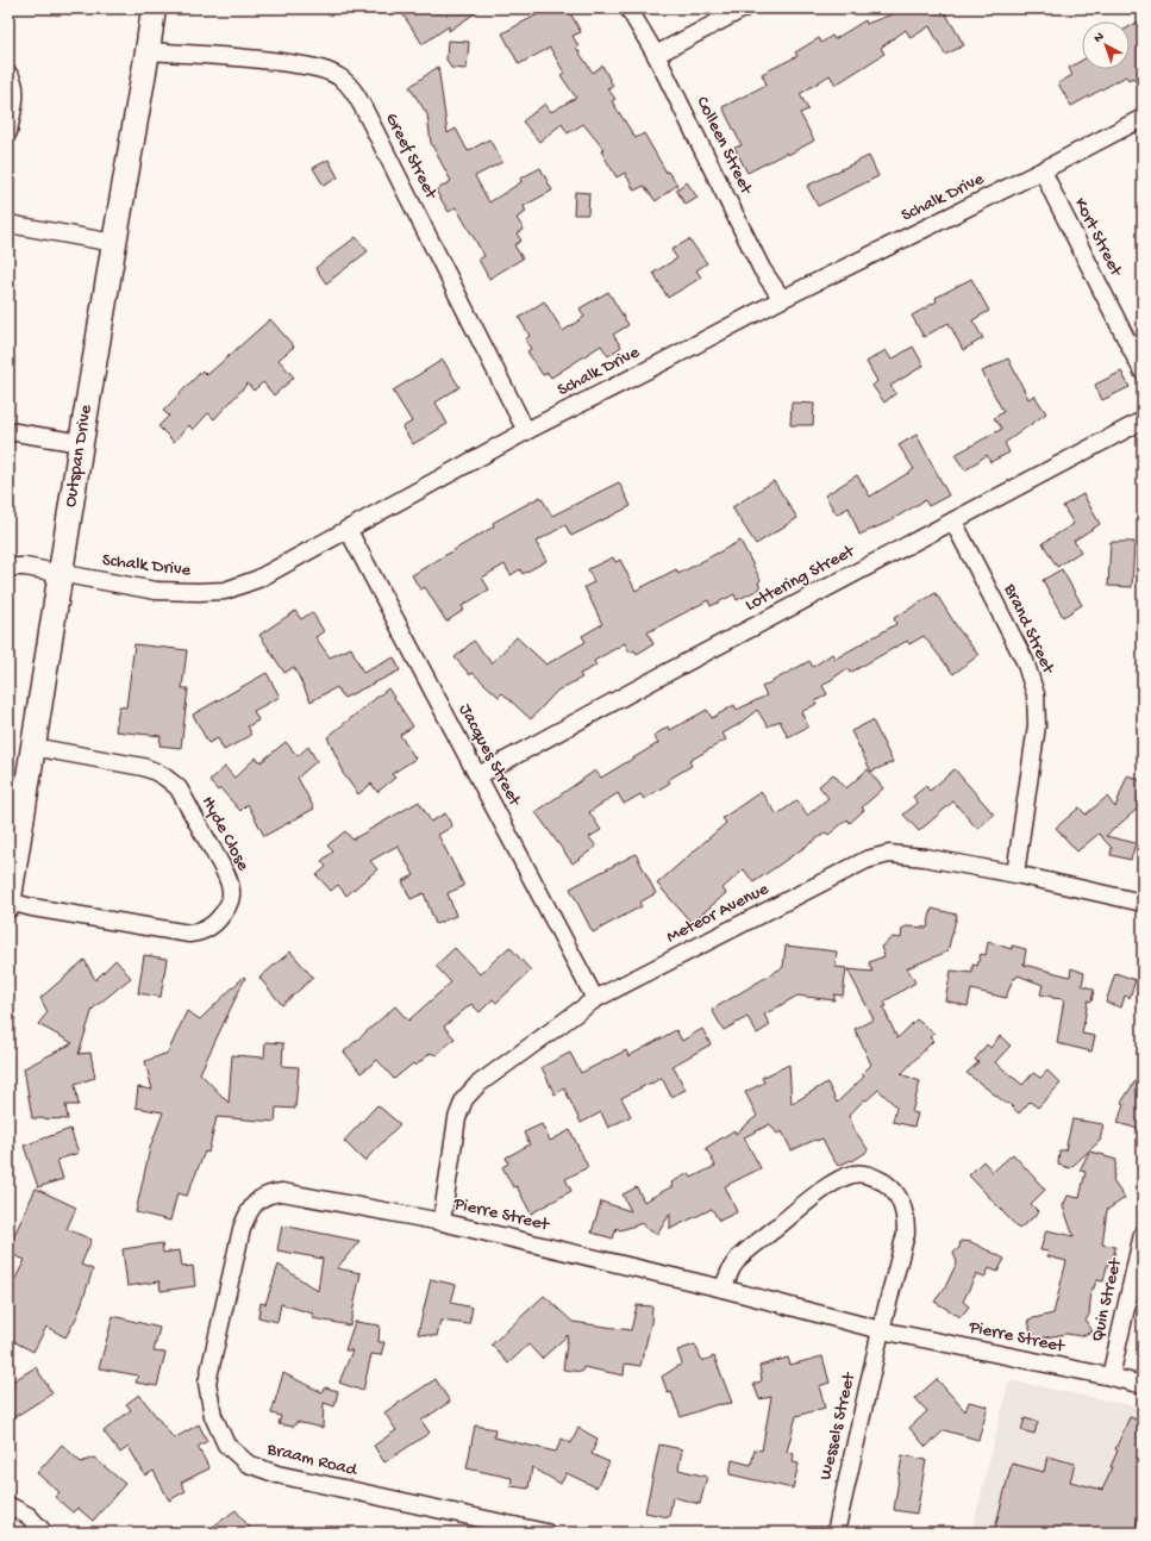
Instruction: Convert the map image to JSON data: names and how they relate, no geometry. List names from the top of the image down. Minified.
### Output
{"streets":{"street":["Colleen Street","Greef Street","Schalk Drive","Kort Street","Outspan Drive","Lottering Street","Brand Street","Jacques Street","Hyde Close","Meteor Avenue","Pierre Street","Quin Street","Wessels Street","Braam Road"]},"crossings":[["Colleen Street","Schalk Drive"],["Greef Street","Schalk Drive"],["Greef Street","Outspan Drive"],["Schalk Drive","Kort Street"],["Schalk Drive","Outspan Drive"],["Schalk Drive","Jacques Street"],["Outspan Drive","Hyde Close"],["Lottering Street","Brand Street"],["Lottering Street","Jacques Street"],["Brand Street","Meteor Avenue"],["Jacques Street","Meteor Avenue"],["Meteor Avenue","Pierre Street"],["Pierre Street","Quin Street"],["Pierre Street","Wessels Street"],["Pierre Street","Braam Road"]],"north":"top left"}
